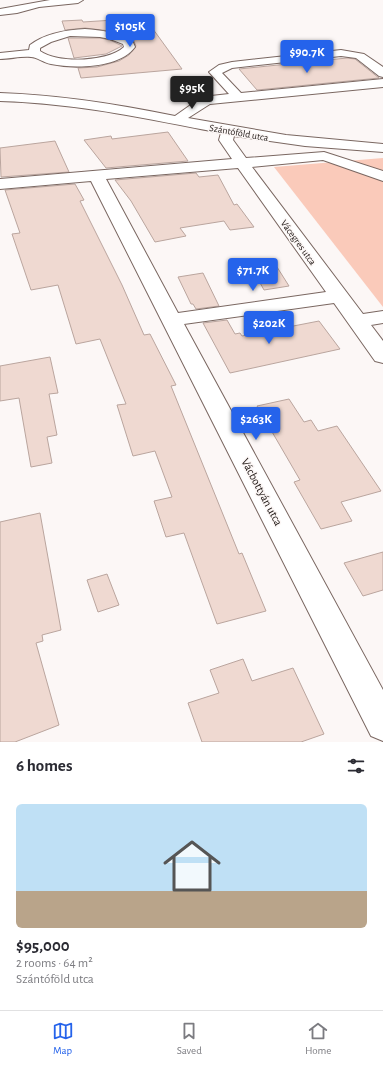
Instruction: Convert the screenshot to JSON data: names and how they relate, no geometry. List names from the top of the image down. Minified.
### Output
{"streets":{"street":["Szántóföld utca","Vácegres utca","Vácbottyán utca"]},"crossings":[["Szántóföld utca","Vácegres utca"]],"page":{"price":["$105K","$90.7K","$95K","$71.7K","$202K","$263K"],"heading":"6 homes","list":[{"name":"$95,000","note":"2 rooms · 64 m² · Szántóföld utca"}],"tabs":["Map","Saved","Home"]}}
